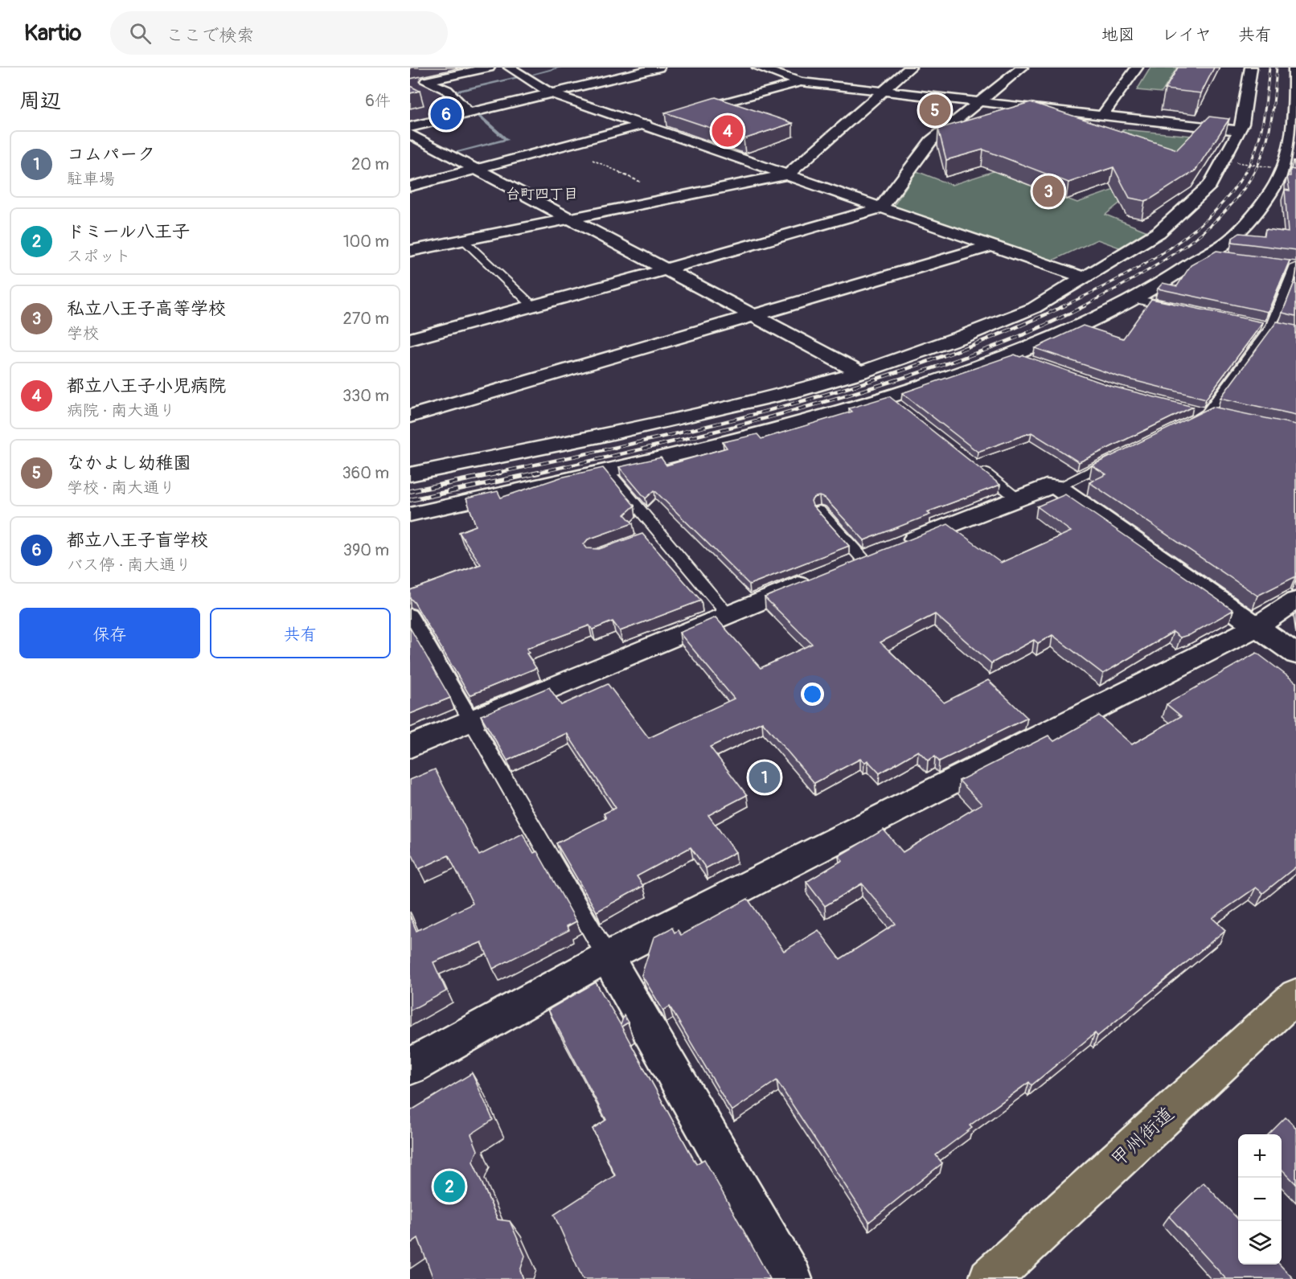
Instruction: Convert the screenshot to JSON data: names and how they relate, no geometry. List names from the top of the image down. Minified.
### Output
{"streets":{"highway":["甲州街道"]},"districts":["台町四丁目"],"page":{"header":"Kartio","search":"ここで検索","nav":["地図","レイヤ","共有"],"heading":["周辺","6件"],"pins":["5","6","4","3","1","2"],"list":[{"mark":"1","name":"コムパーク","note":"駐車場","value":"20 m"},{"mark":"2","name":"ドミール八王子","note":"スポット","value":"100 m"},{"mark":"3","name":"私立八王子高等学校","note":"学校","value":"270 m"},{"mark":"4","name":"都立八王子小児病院","note":"病院 · 南大通り","value":"330 m"},{"mark":"5","name":"なかよし幼稚園","note":"学校 · 南大通り","value":"360 m"},{"mark":"6","name":"都立八王子盲学校","note":"バス停 · 南大通り","value":"390 m"}],"buttons":["保存","共有"],"map_buttons":["+","−"]}}
